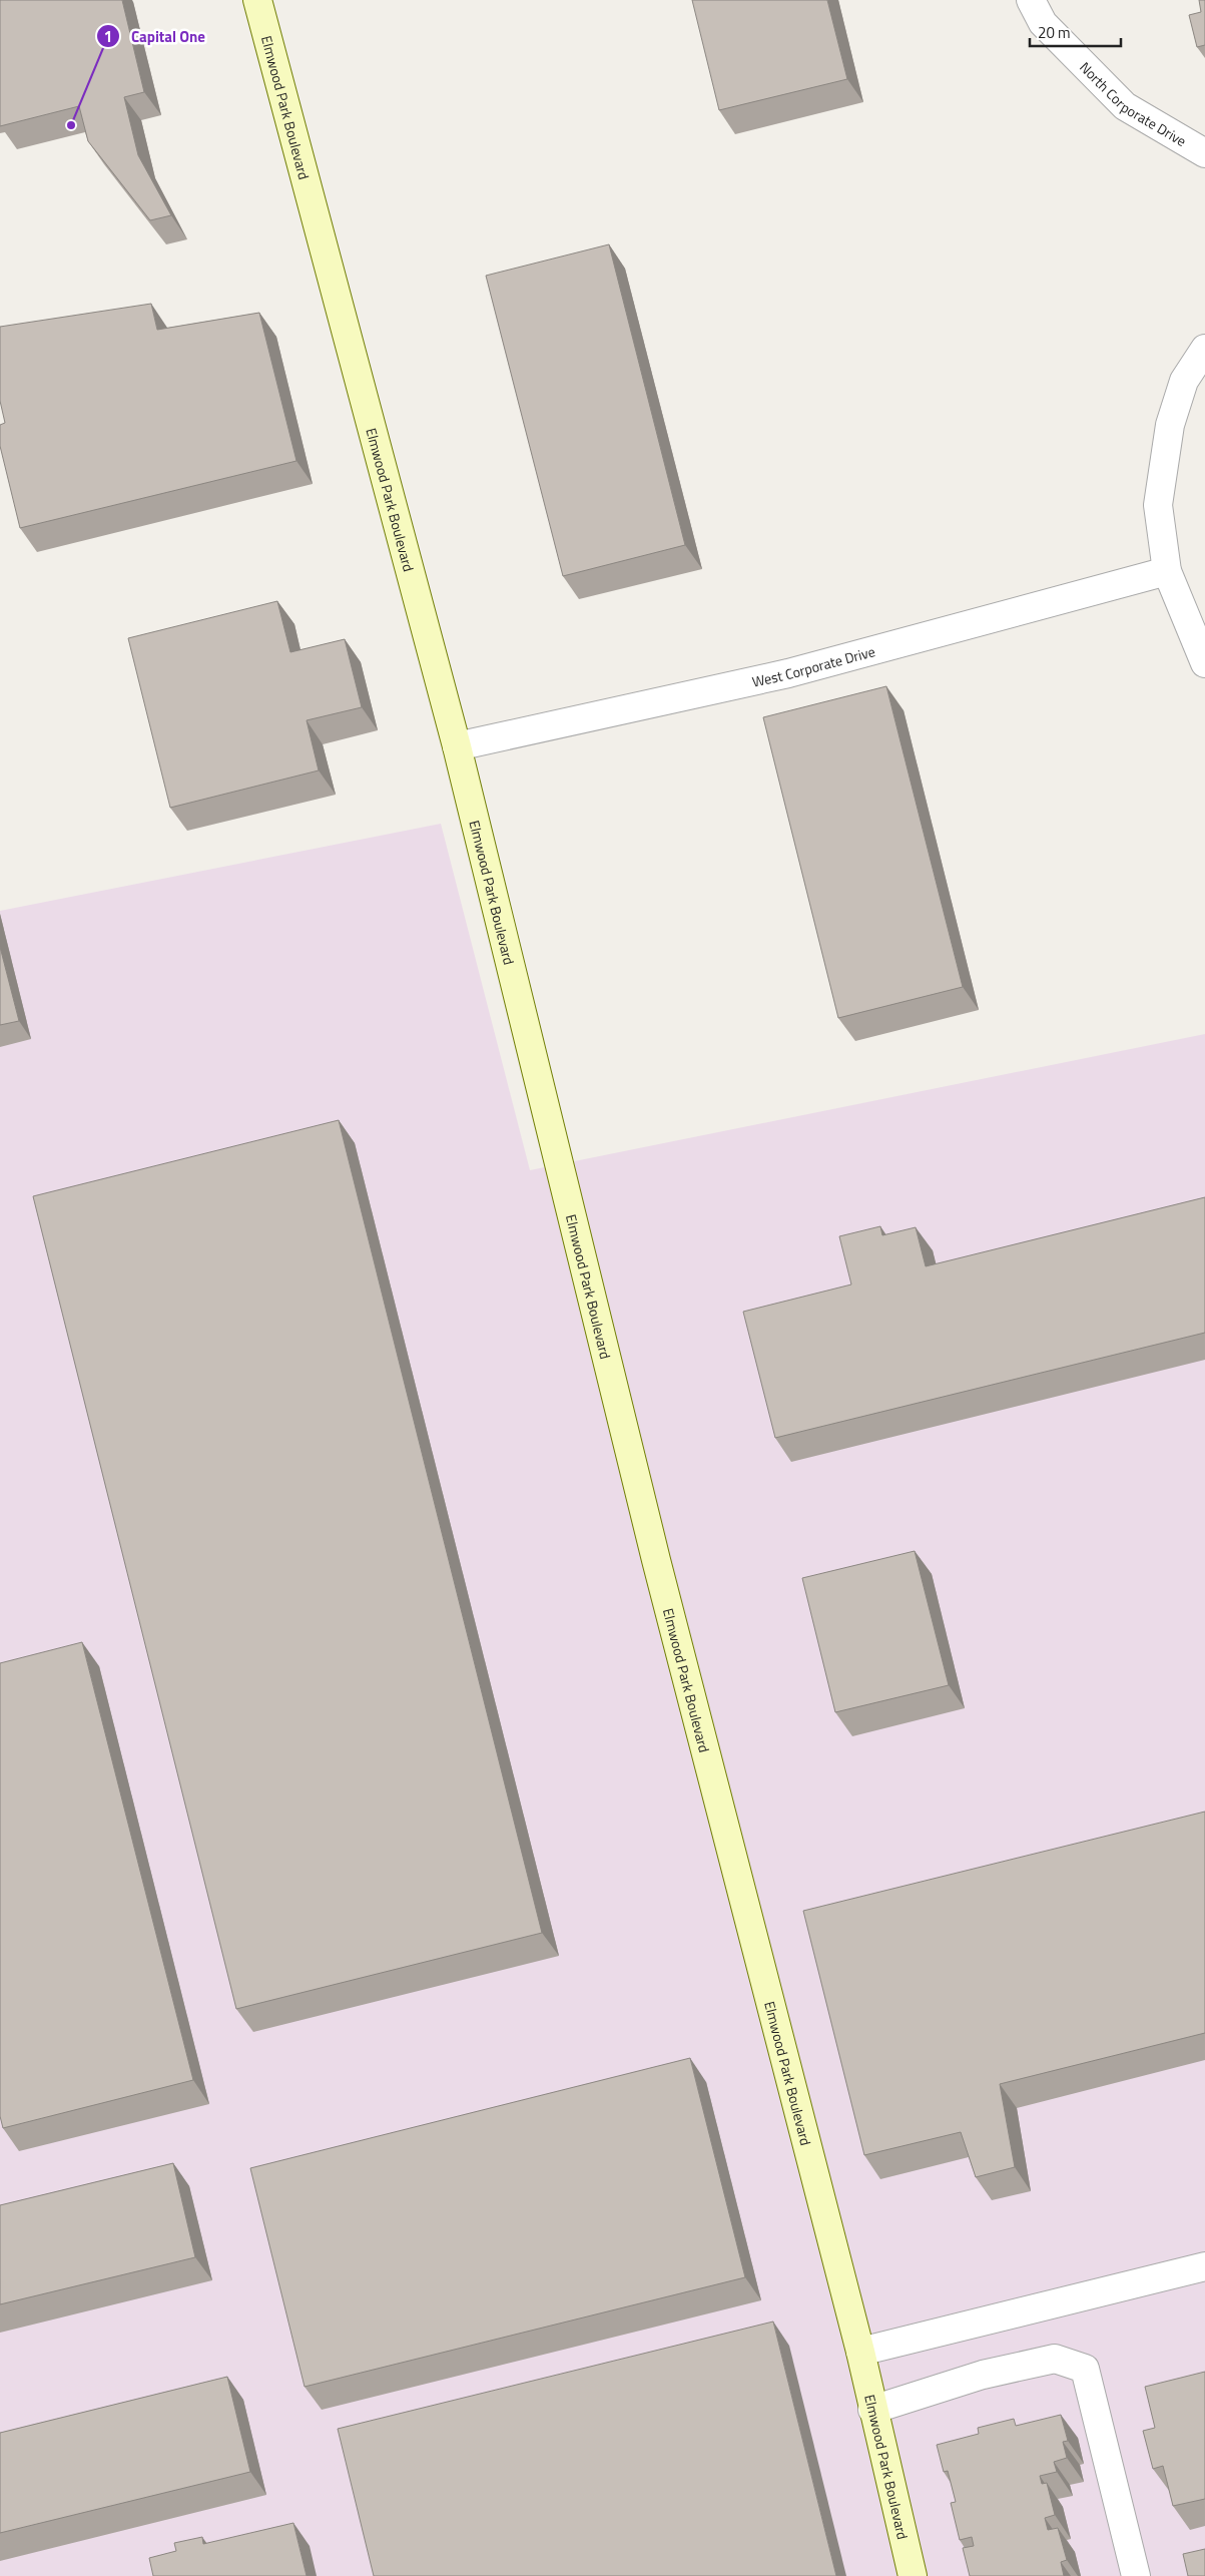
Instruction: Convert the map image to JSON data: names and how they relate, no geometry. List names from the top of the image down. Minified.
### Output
{"streets":{"street":["North Corporate Drive","Elmwood Park Boulevard","West Corporate Drive"]},"crossings":[["Elmwood Park Boulevard","West Corporate Drive"]],"places":["Capital One"],"scale_bar":"20 m"}
